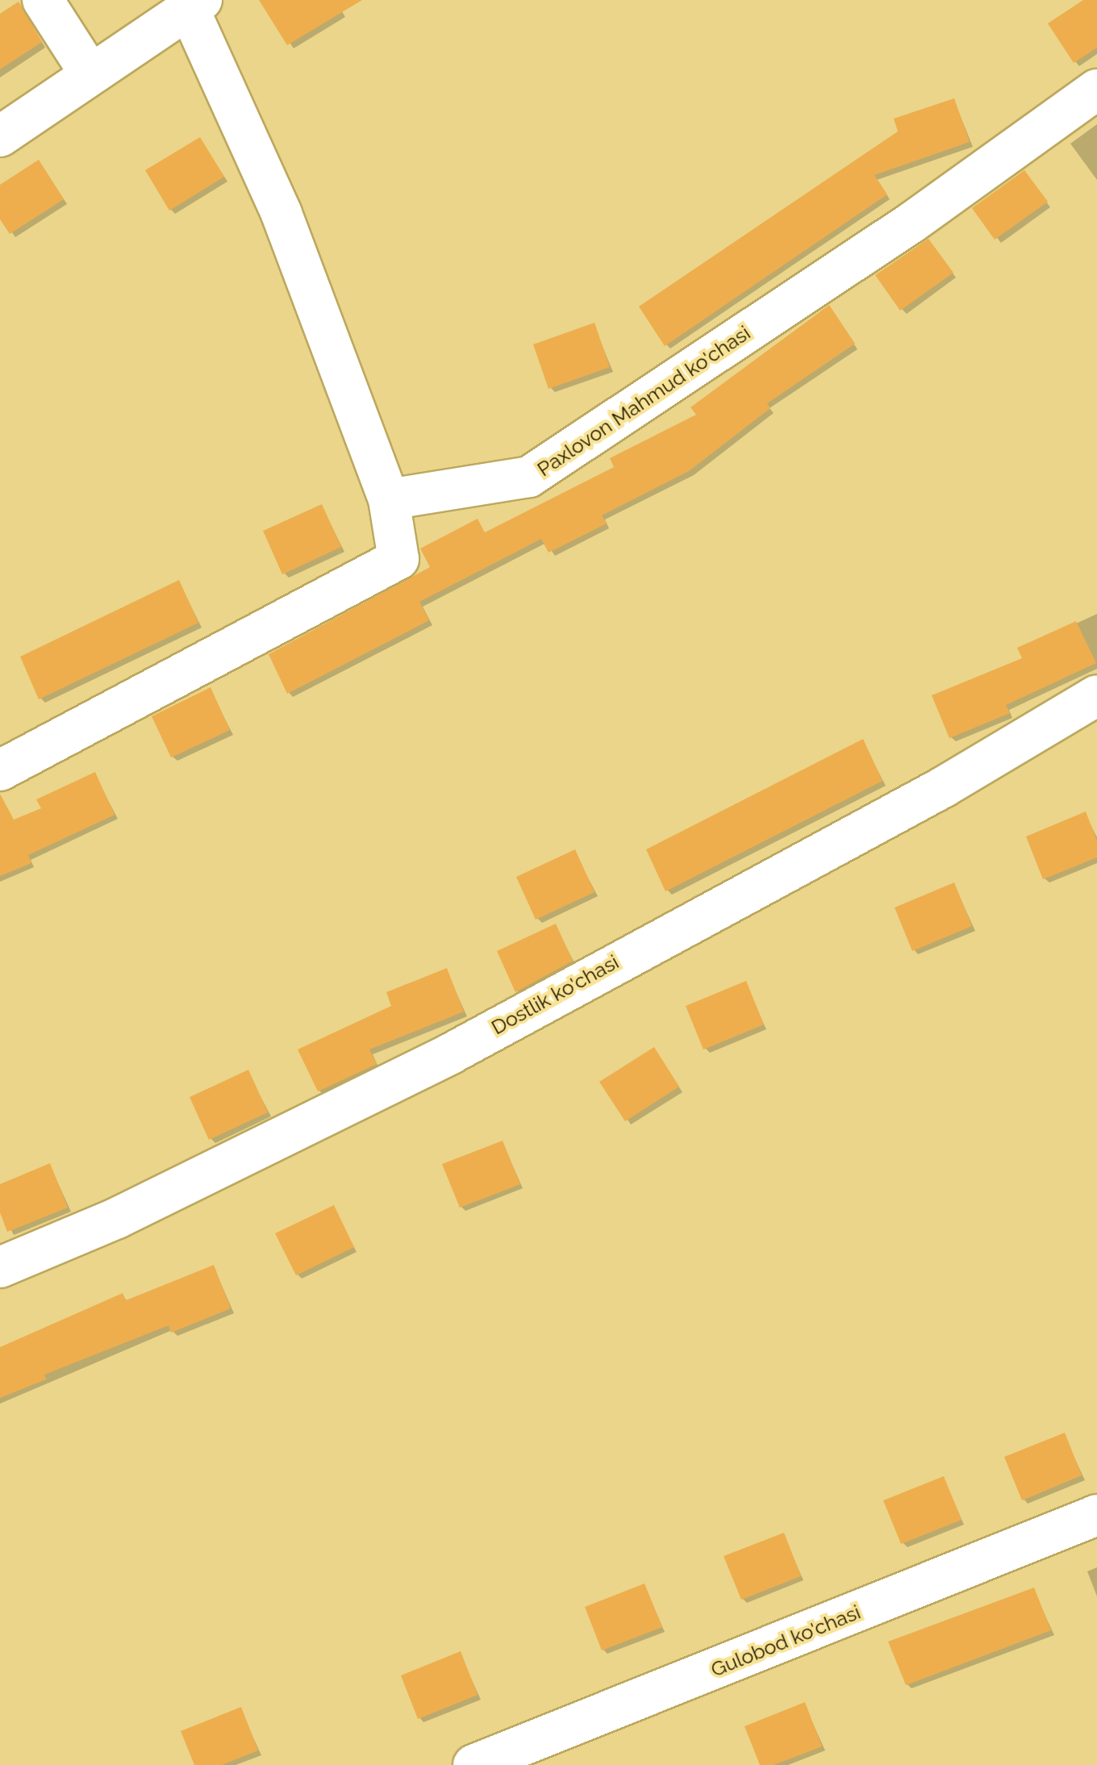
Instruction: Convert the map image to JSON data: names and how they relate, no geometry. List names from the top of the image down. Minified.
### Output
{"streets":{"street":["Paxlovon Mahmud ko'chasi","Dostlik ko'chasi","Gulobod ko'chasi"]}}
